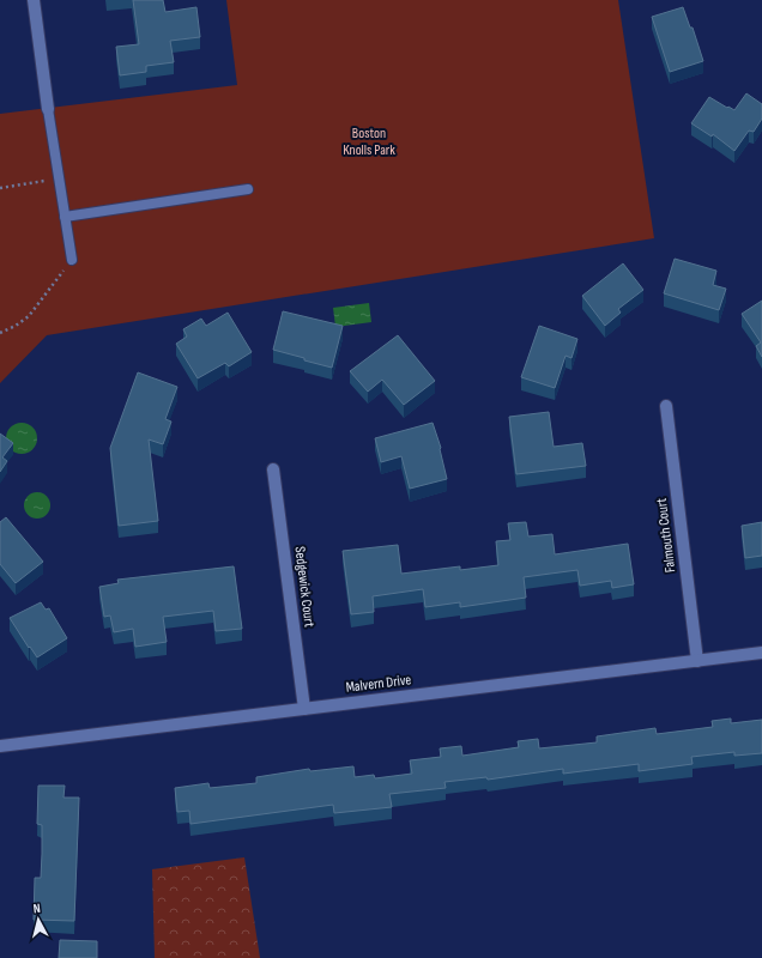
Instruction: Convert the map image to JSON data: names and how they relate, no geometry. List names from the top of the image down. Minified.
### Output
{"streets":{"street":["Falmouth Court","Sedgewick Court","Malvern Drive"]},"crossings":[["Falmouth Court","Malvern Drive"],["Sedgewick Court","Malvern Drive"]],"parks":["Boston Knolls Park"],"north":"top"}
